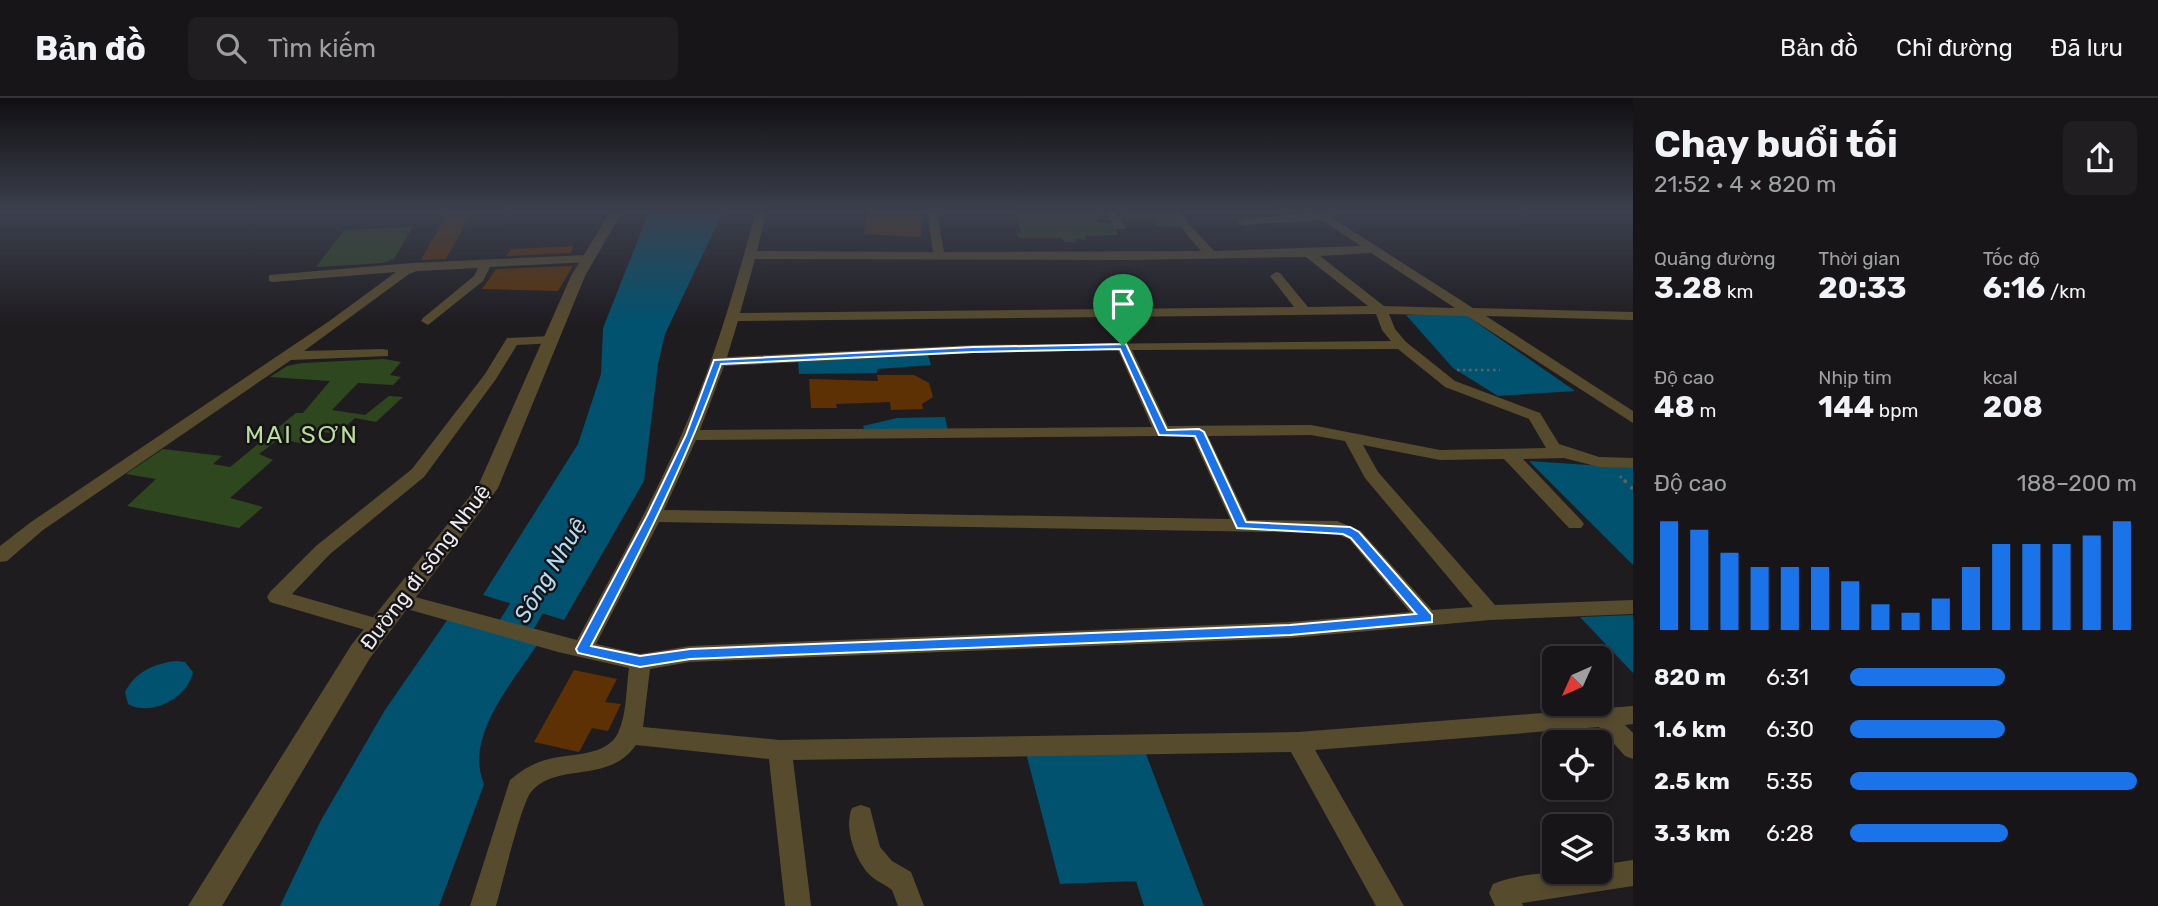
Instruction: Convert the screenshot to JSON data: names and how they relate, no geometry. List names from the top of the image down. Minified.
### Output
{"streets":{"street":["Đường đi sông Nhuệ"]},"districts":["MAI SƠN"],"water":["Sông Nhuệ"],"north":"bottom left","page":{"header":"Bản đồ","search":"Tìm kiếm","nav":["Bản đồ","Chỉ đường","Đã lưu"],"heading":["Chạy buổi tối","21:52 · 4 × 820 m"],"stats":[["Quãng đường","3.28 km"],["Thời gian","20:33"],["Tốc độ","6:16 /km"],["Độ cao","48 m"],["Nhịp tim","144 bpm"],["kcal","208"]],"chart":["Độ cao","188–200 m"],"list":[{"name":"820 m","note":"6:31"},{"name":"1.6 km","note":"6:30"},{"name":"2.5 km","note":"5:35"},{"name":"3.3 km","note":"6:28"}]}}
